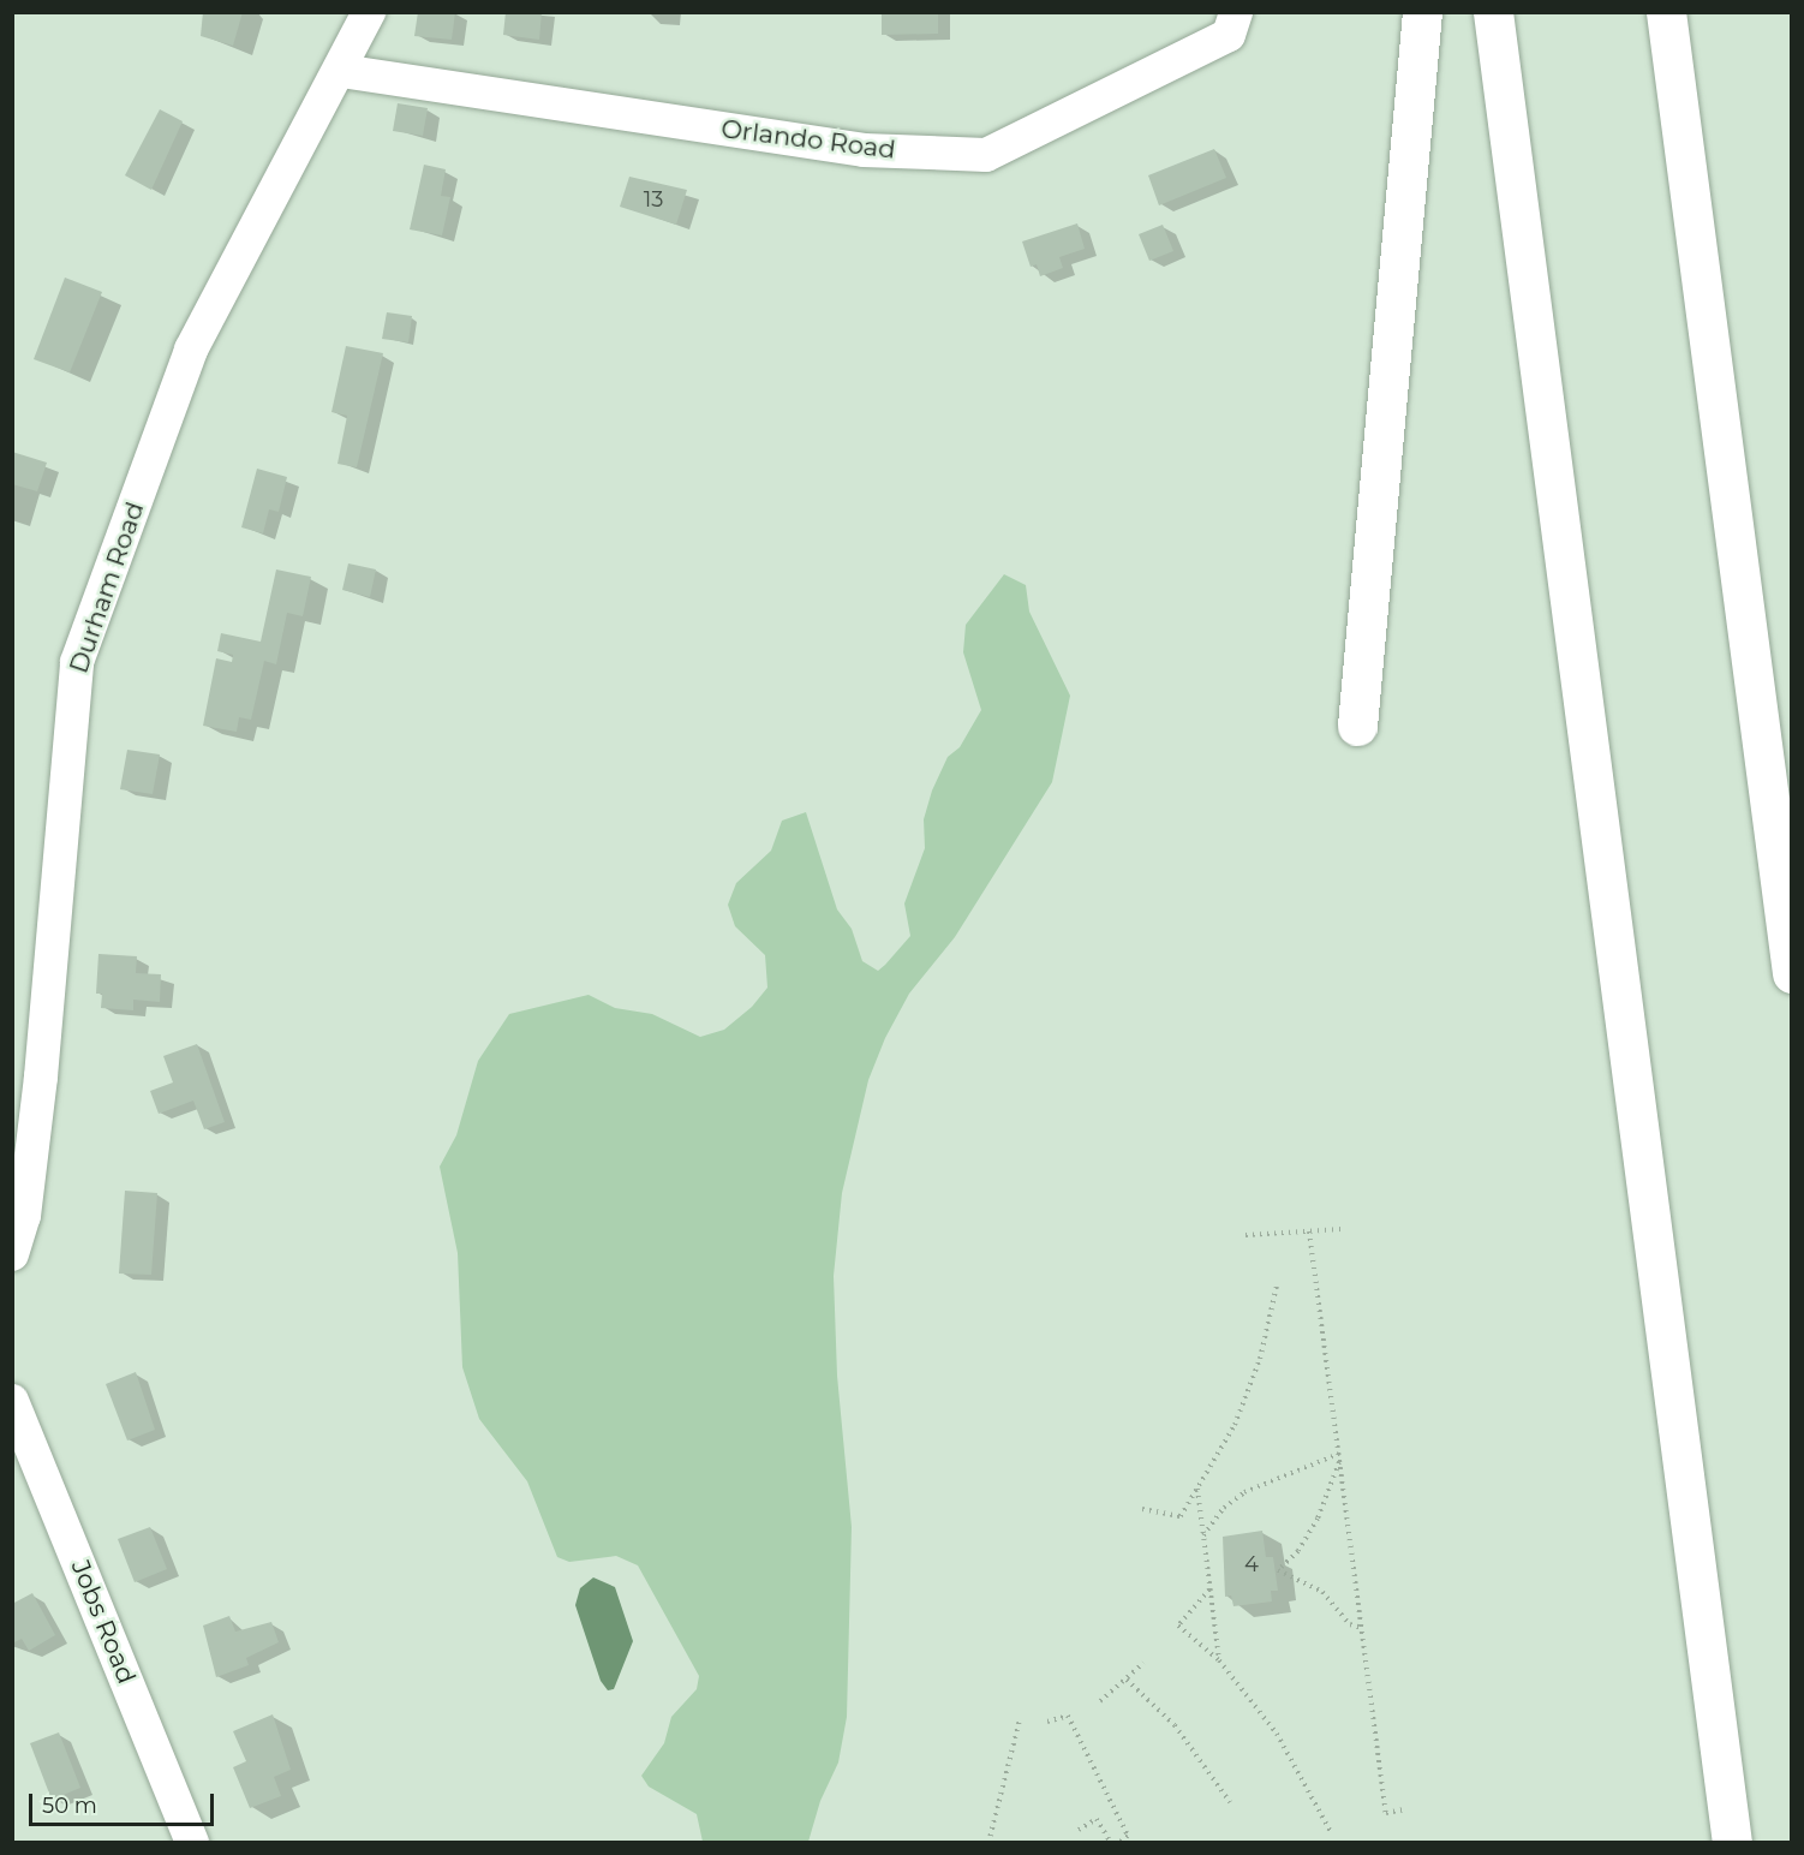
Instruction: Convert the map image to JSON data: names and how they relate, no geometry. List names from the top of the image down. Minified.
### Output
{"streets":{"street":["Orlando Road","Durham Road","Jobs Road"]},"crossings":[["Orlando Road","Durham Road"]],"house_numbers":["13","4"],"scale_bar":"50 m"}
